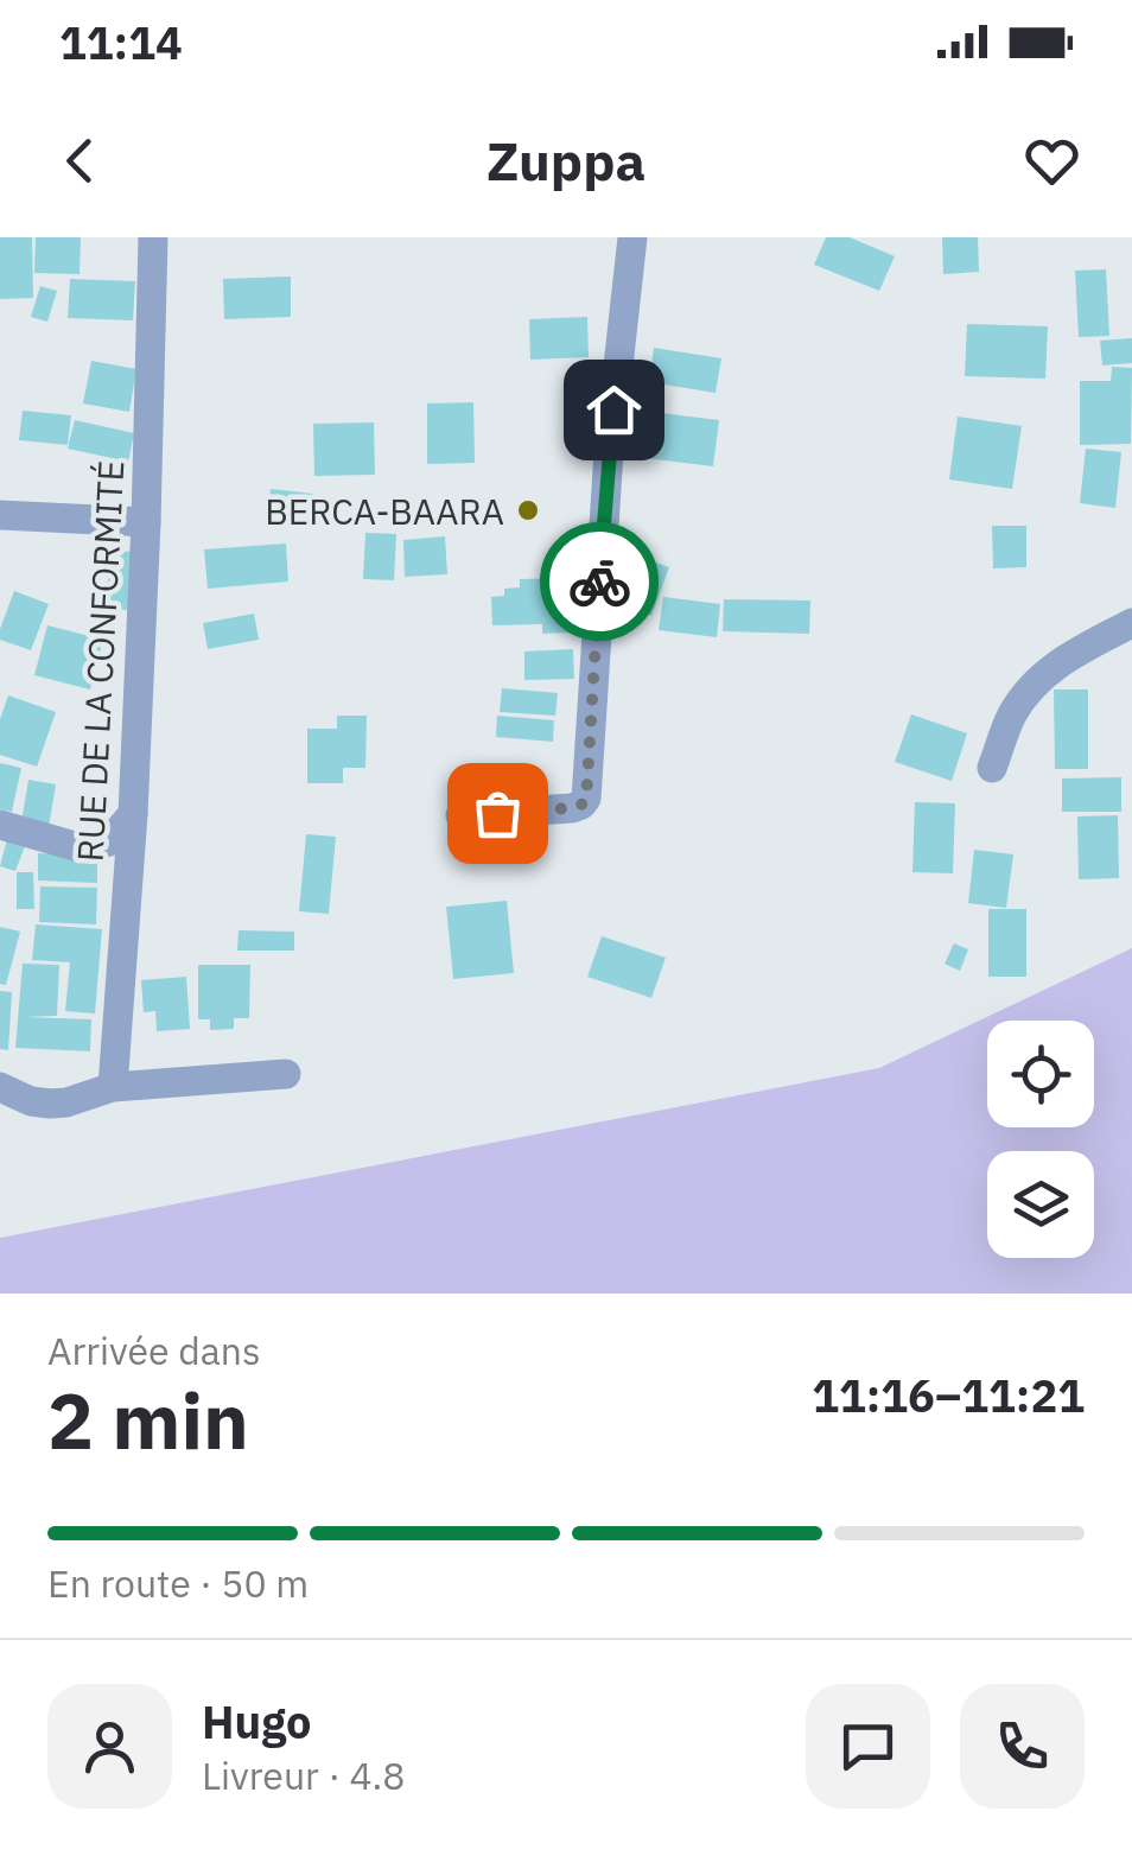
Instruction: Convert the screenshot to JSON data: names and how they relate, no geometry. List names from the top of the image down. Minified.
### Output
{"streets":{"street":["RUE DE LA CONFORMITÉ"]},"places":["BERCA-BAARA"],"page":{"status":"11:14","header":"Zuppa","heading":["2 min","Arrivée dans","11:16–11:21"],"panel":["Hugo","Livreur · 4.8"],"bar":"En route · 50 m"}}
